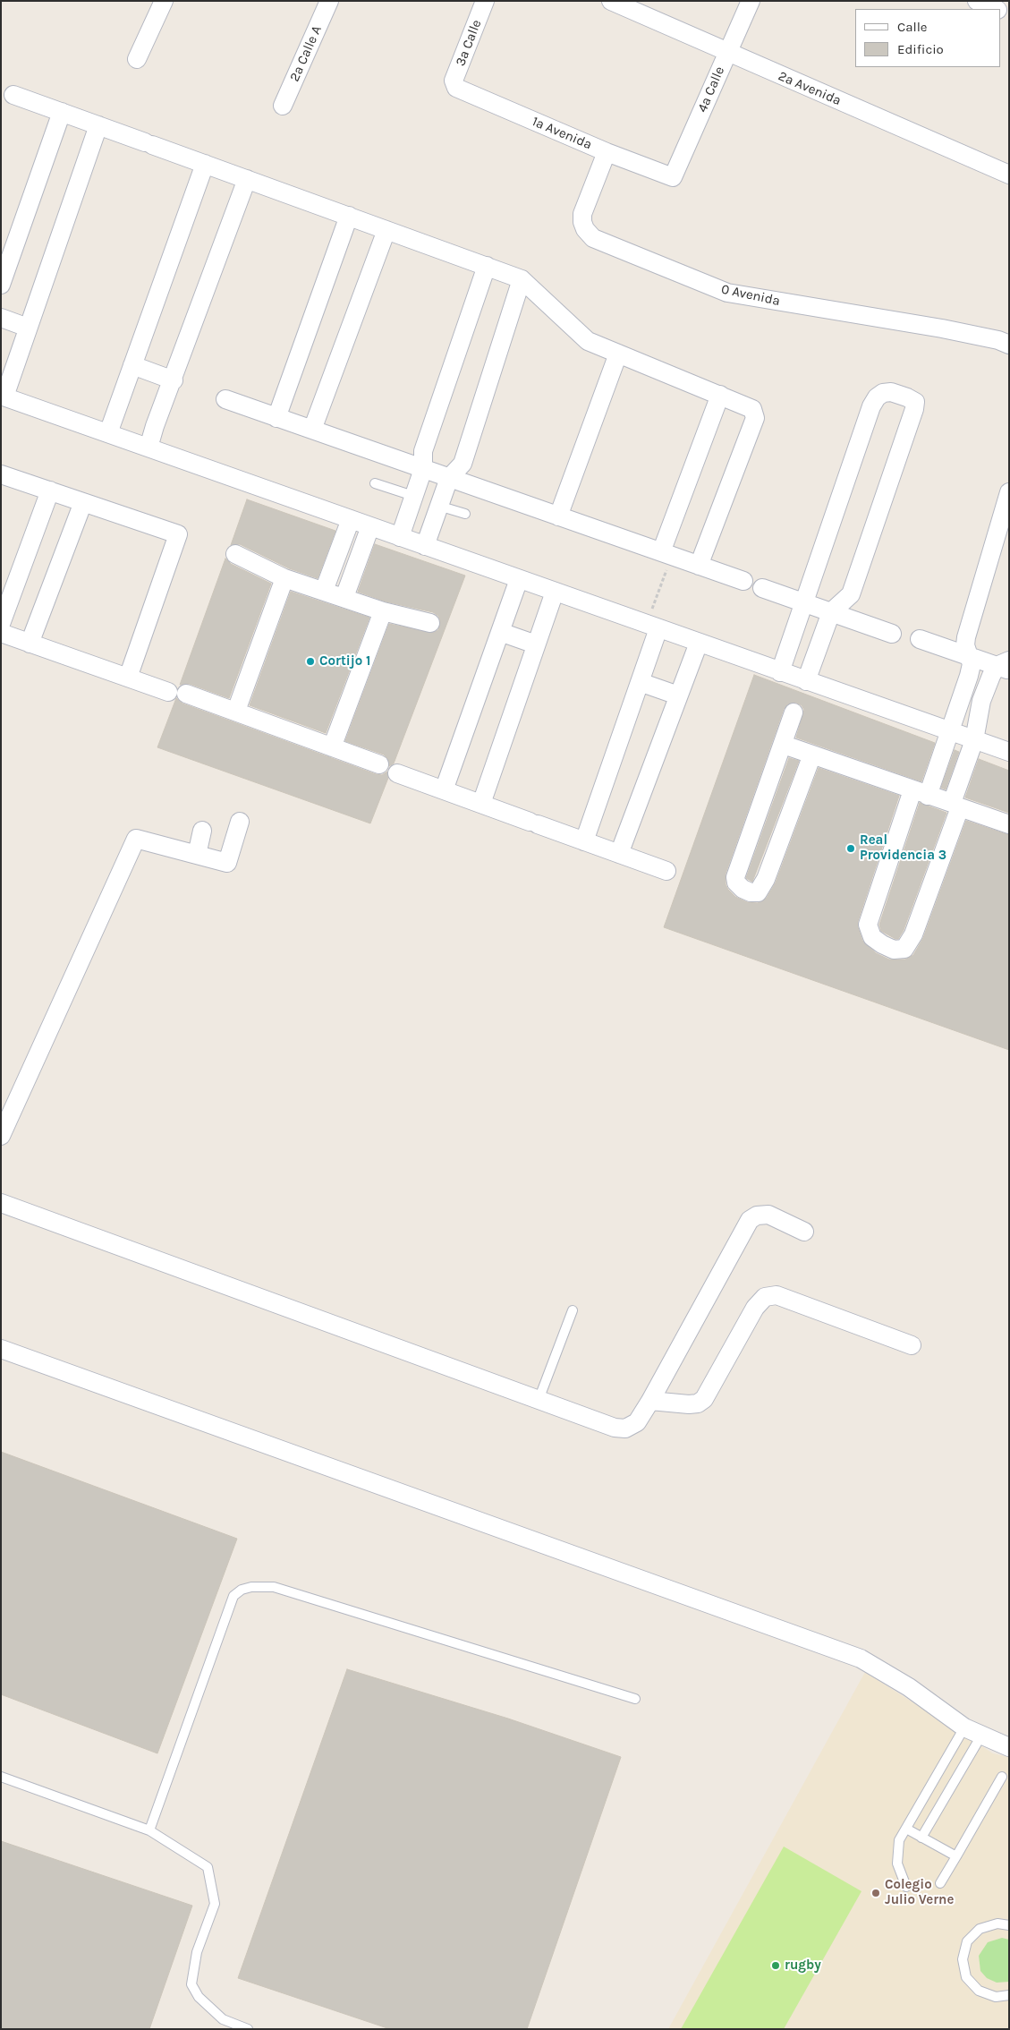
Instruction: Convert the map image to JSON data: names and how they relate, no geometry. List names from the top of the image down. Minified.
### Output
{"streets":{"street":["3a Calle","2a Calle A","2a Avenida","4a Calle","1a Avenida","0 Avenida"]},"crossings":[["3a Calle","1a Avenida"],["2a Avenida","4a Calle"],["4a Calle","1a Avenida"],["1a Avenida","0 Avenida"]],"places":["Cortijo 1","Real Providencia 3","Colegio Julio Verne","rugby"],"legend":["Calle","Edificio"]}
